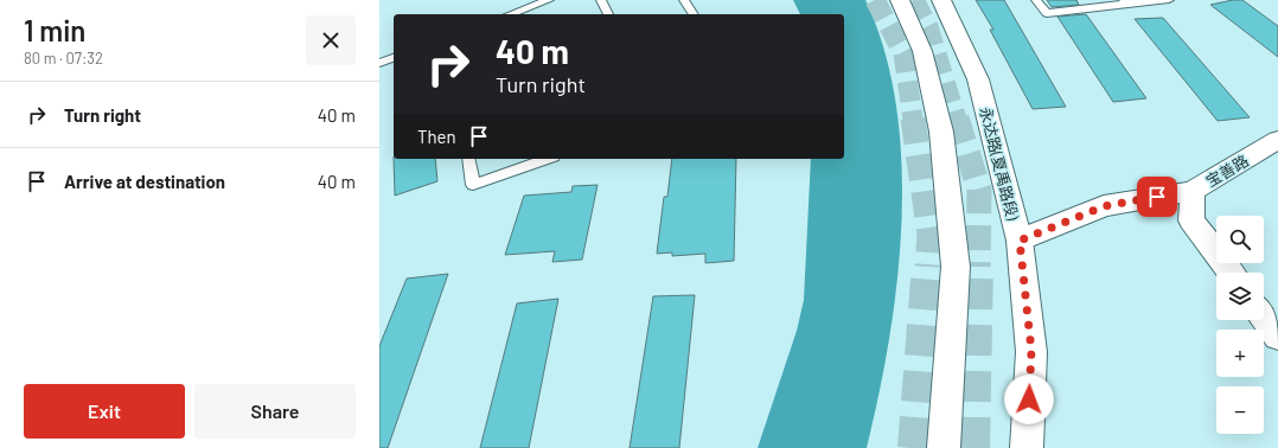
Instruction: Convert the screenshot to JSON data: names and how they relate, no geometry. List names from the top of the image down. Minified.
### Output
{"streets":{"main road":["永达路(夏禹路段)","宝善路"]},"page":{"heading":["1 min","80 m · 07:32"],"turn":["40 m","Turn right"],"list":[{"name":"Turn right","value":"40 m"},{"name":"Arrive at destination","value":"40 m"}],"then":"Then","map_buttons":["+","−"],"buttons":["Exit","Share"]}}
